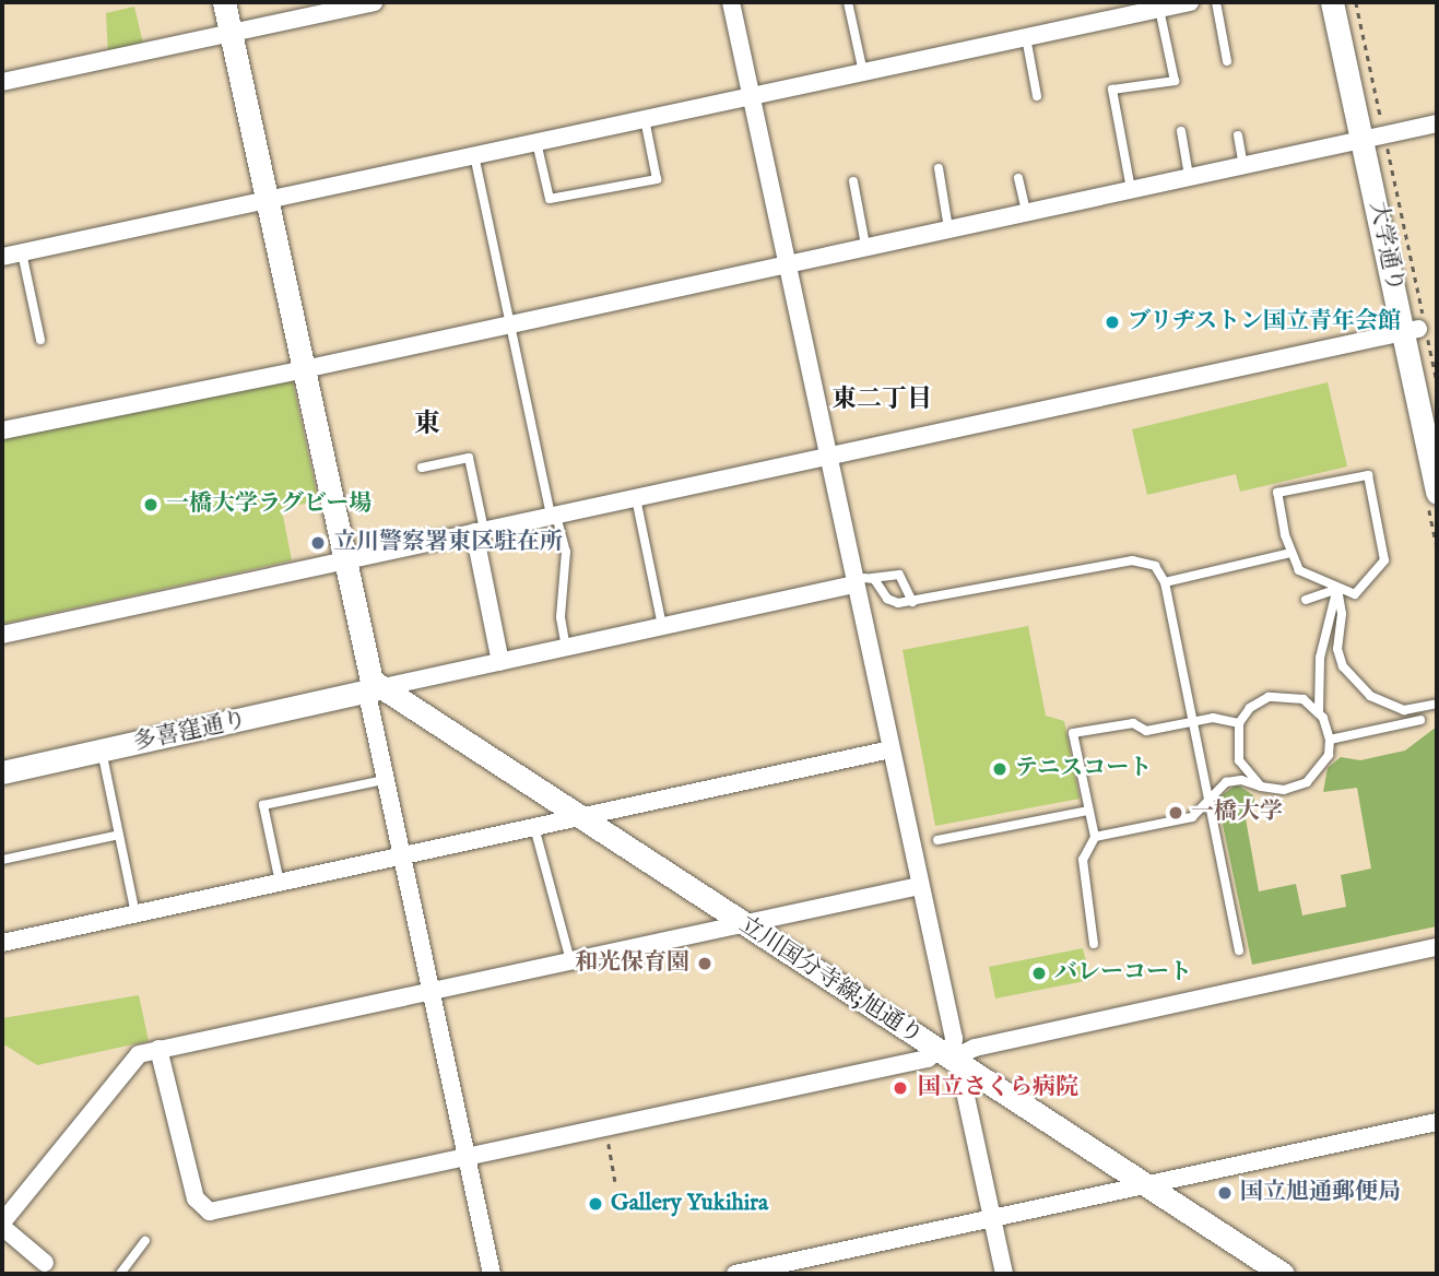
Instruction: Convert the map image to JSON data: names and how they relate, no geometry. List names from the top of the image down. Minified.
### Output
{"streets":{"main road":["大学通り","多喜窪通り","立川国分寺線;旭通り"]},"crossings":[["多喜窪通り","立川国分寺線;旭通り"]],"districts":["東二丁目","東"],"places":["ブリヂストン国立青年会館","一橋大学ラグビー場","立川警察署東区駐在所","テニスコート","一橋大学","和光保育園","バレーコート","国立さくら病院","国立旭通郵便局","Gallery Yukihira"]}
